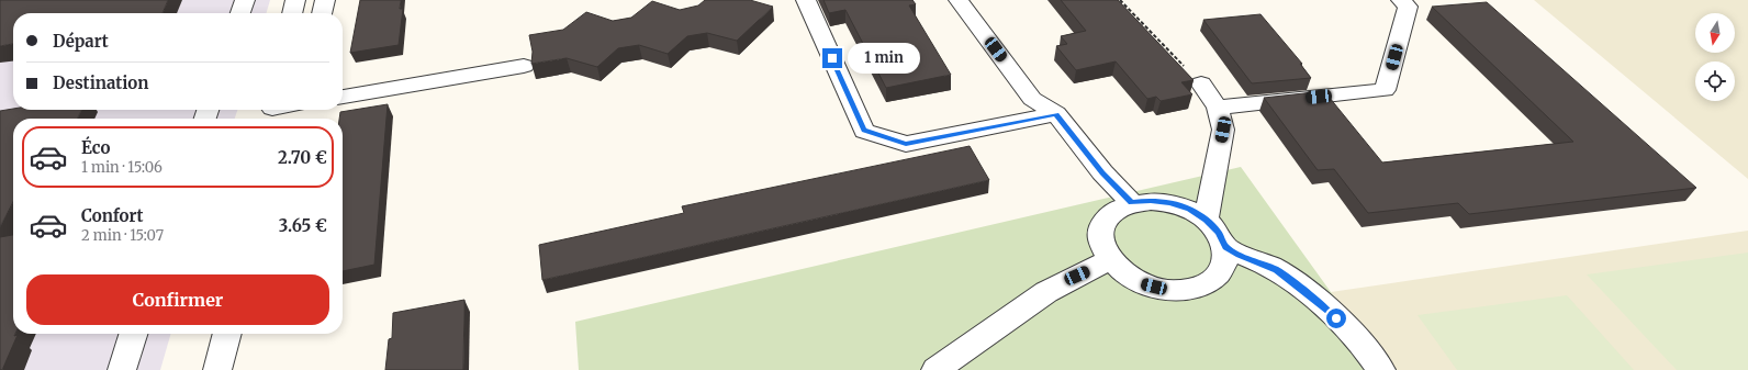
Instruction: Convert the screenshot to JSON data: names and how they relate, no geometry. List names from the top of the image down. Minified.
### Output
{"north":"bottom","page":{"banner":["Départ","Destination"],"bubble":"1 min","list":[{"name":"Éco","note":"1 min · 15:06","value":"2.70 €"},{"name":"Confort","note":"2 min · 15:07","value":"3.65 €"}],"buttons":"Confirmer"}}
